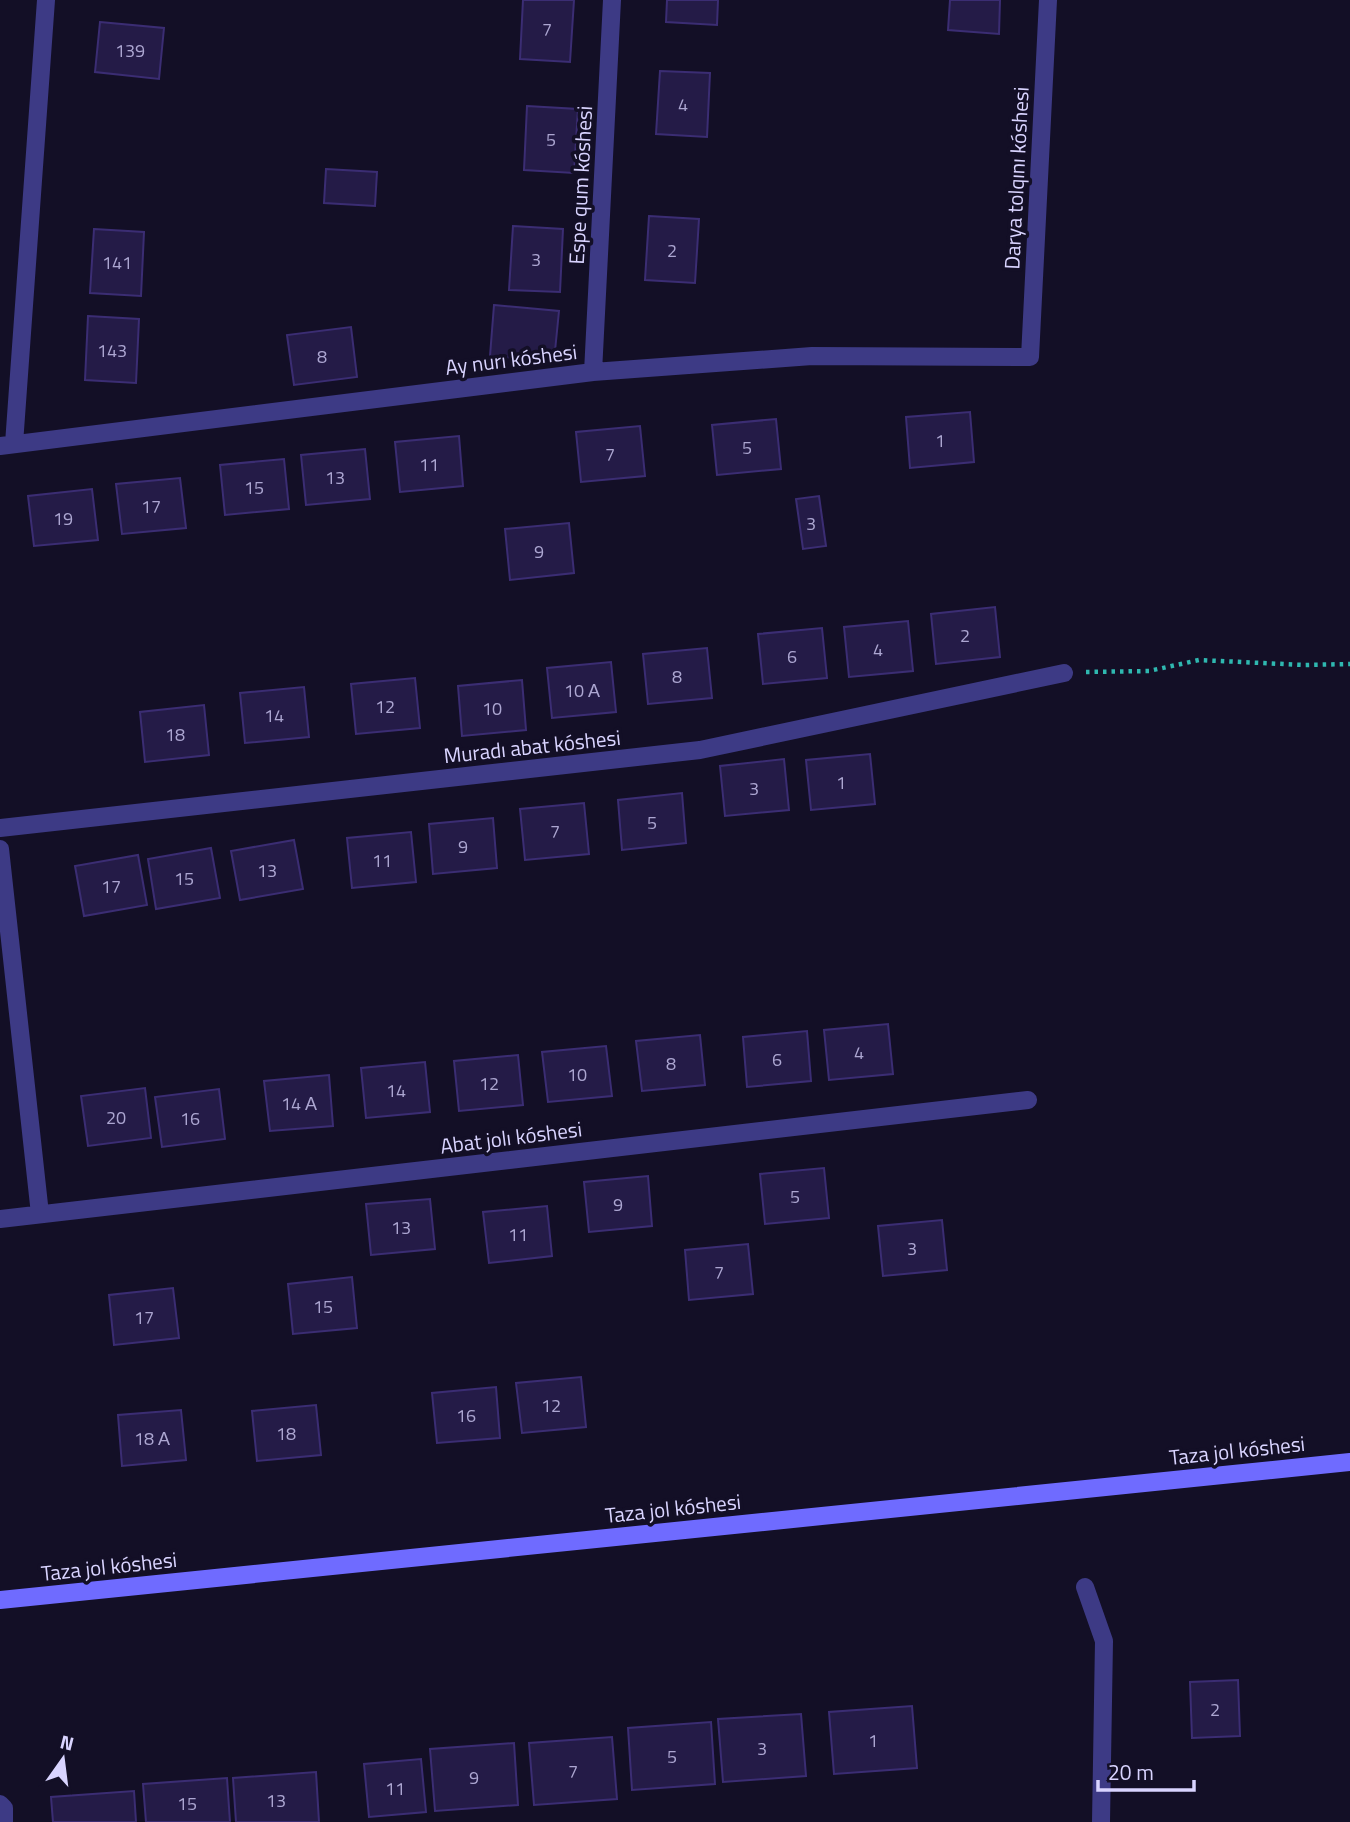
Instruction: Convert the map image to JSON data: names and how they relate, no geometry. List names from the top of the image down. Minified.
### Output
{"streets":{"main road":["Taza jol kóshesi"],"street":["Darya tolqını kóshesi","Espe qum kóshesi","Ay nurı kóshesi","Muradı abat kóshesi","Abat jolı kóshesi"]},"crossings":[["Darya tolqını kóshesi","Ay nurı kóshesi"],["Espe qum kóshesi","Ay nurı kóshesi"]],"house_numbers":["7","139","4","5","2","3","141","143","8","1","5","7","11","13","15","17","19","3","9","2","4","6","8","10 А","12","10","14","18","1","3","5","7","9","11","13","15","17","4","6","8","10","12","14","14 А","20","16","5","9","13","11","3","7","15","17","12","16","18","18 А","2","1","3","5","7","9","11","13","15"],"scale_bar":"20 m","north":"top"}
